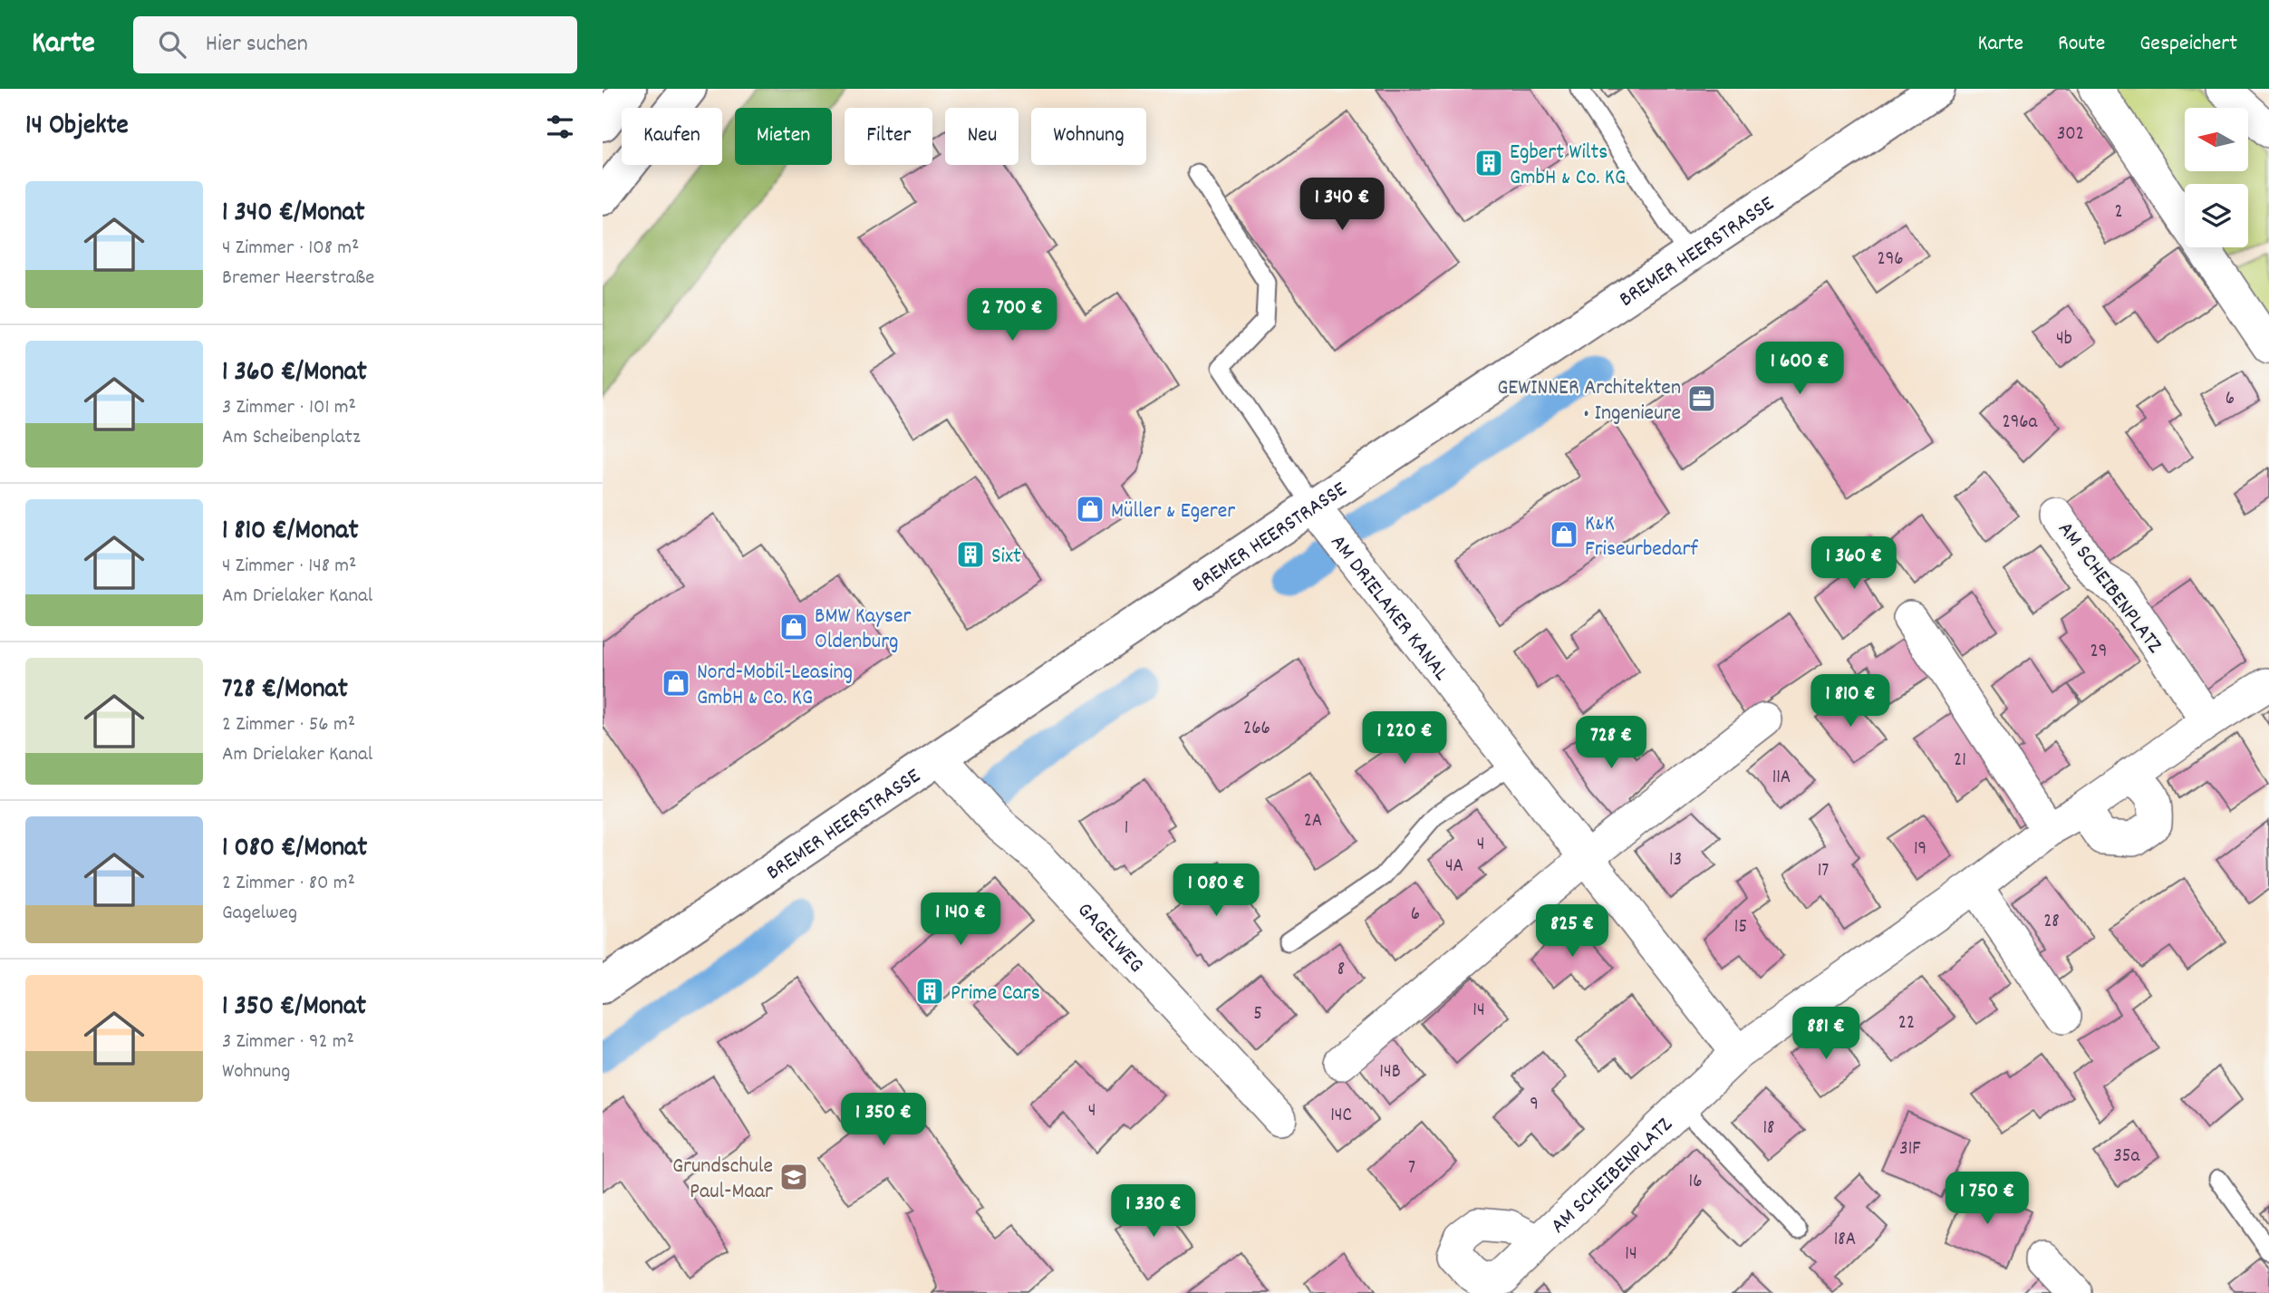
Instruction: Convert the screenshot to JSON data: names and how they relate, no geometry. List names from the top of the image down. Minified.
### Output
{"streets":{"main road":["BREMER HEERSTRASSE"],"street":["AM SCHEIBENPLATZ","AM DRIELAKER KANAL","GAGELWEG"]},"crossings":[["BREMER HEERSTRASSE","AM DRIELAKER KANAL"],["BREMER HEERSTRASSE","GAGELWEG"],["AM SCHEIBENPLATZ","AM DRIELAKER KANAL"]],"places":{"building":["Egbert Wilts GmbH & Co. KG","Sixt","Prime Cars"],"office":["GEWINNER Architekten • Ingenieure"],"shop":["Müller & Egerer","K&K Friseurbedarf","BMW Kayser Oldenburg","Nord-Mobil-Leasing GmbH & Co. KG"],"school or university":["Grundschule Paul-Maar"]},"house_numbers":["302","2","296","4b","6","296a","29","266","21","11A","2A","1","4","19","13","4A","17","6","28","15","8","14","5","22","14B","9","4","14C","18","31F","35a","7","16","18A","14"],"north":"left","page":{"header":"Karte","search":"Hier suchen","nav":["Karte","Route","Gespeichert"],"heading":"14 Objekte","chip":["Kaufen","Mieten","Filter","Neu","Wohnung"],"list":[{"name":"1 340 €/Monat","note":"4 Zimmer · 108 m² · Bremer Heerstraße"},{"name":"1 360 €/Monat","note":"3 Zimmer · 101 m² · Am Scheibenplatz"},{"name":"1 810 €/Monat","note":"4 Zimmer · 148 m² · Am Drielaker Kanal"},{"name":"728 €/Monat","note":"2 Zimmer · 56 m² · Am Drielaker Kanal"},{"name":"1 080 €/Monat","note":"2 Zimmer · 80 m² · Gagelweg"},{"name":"1 350 €/Monat","note":"3 Zimmer · 92 m² · Wohnung"}],"price":["1 340 €","2 700 €","1 600 €","1 360 €","1 810 €","1 220 €","728 €","1 080 €","1 140 €","825 €","881 €","1 350 €","1 750 €","1 330 €"]}}
